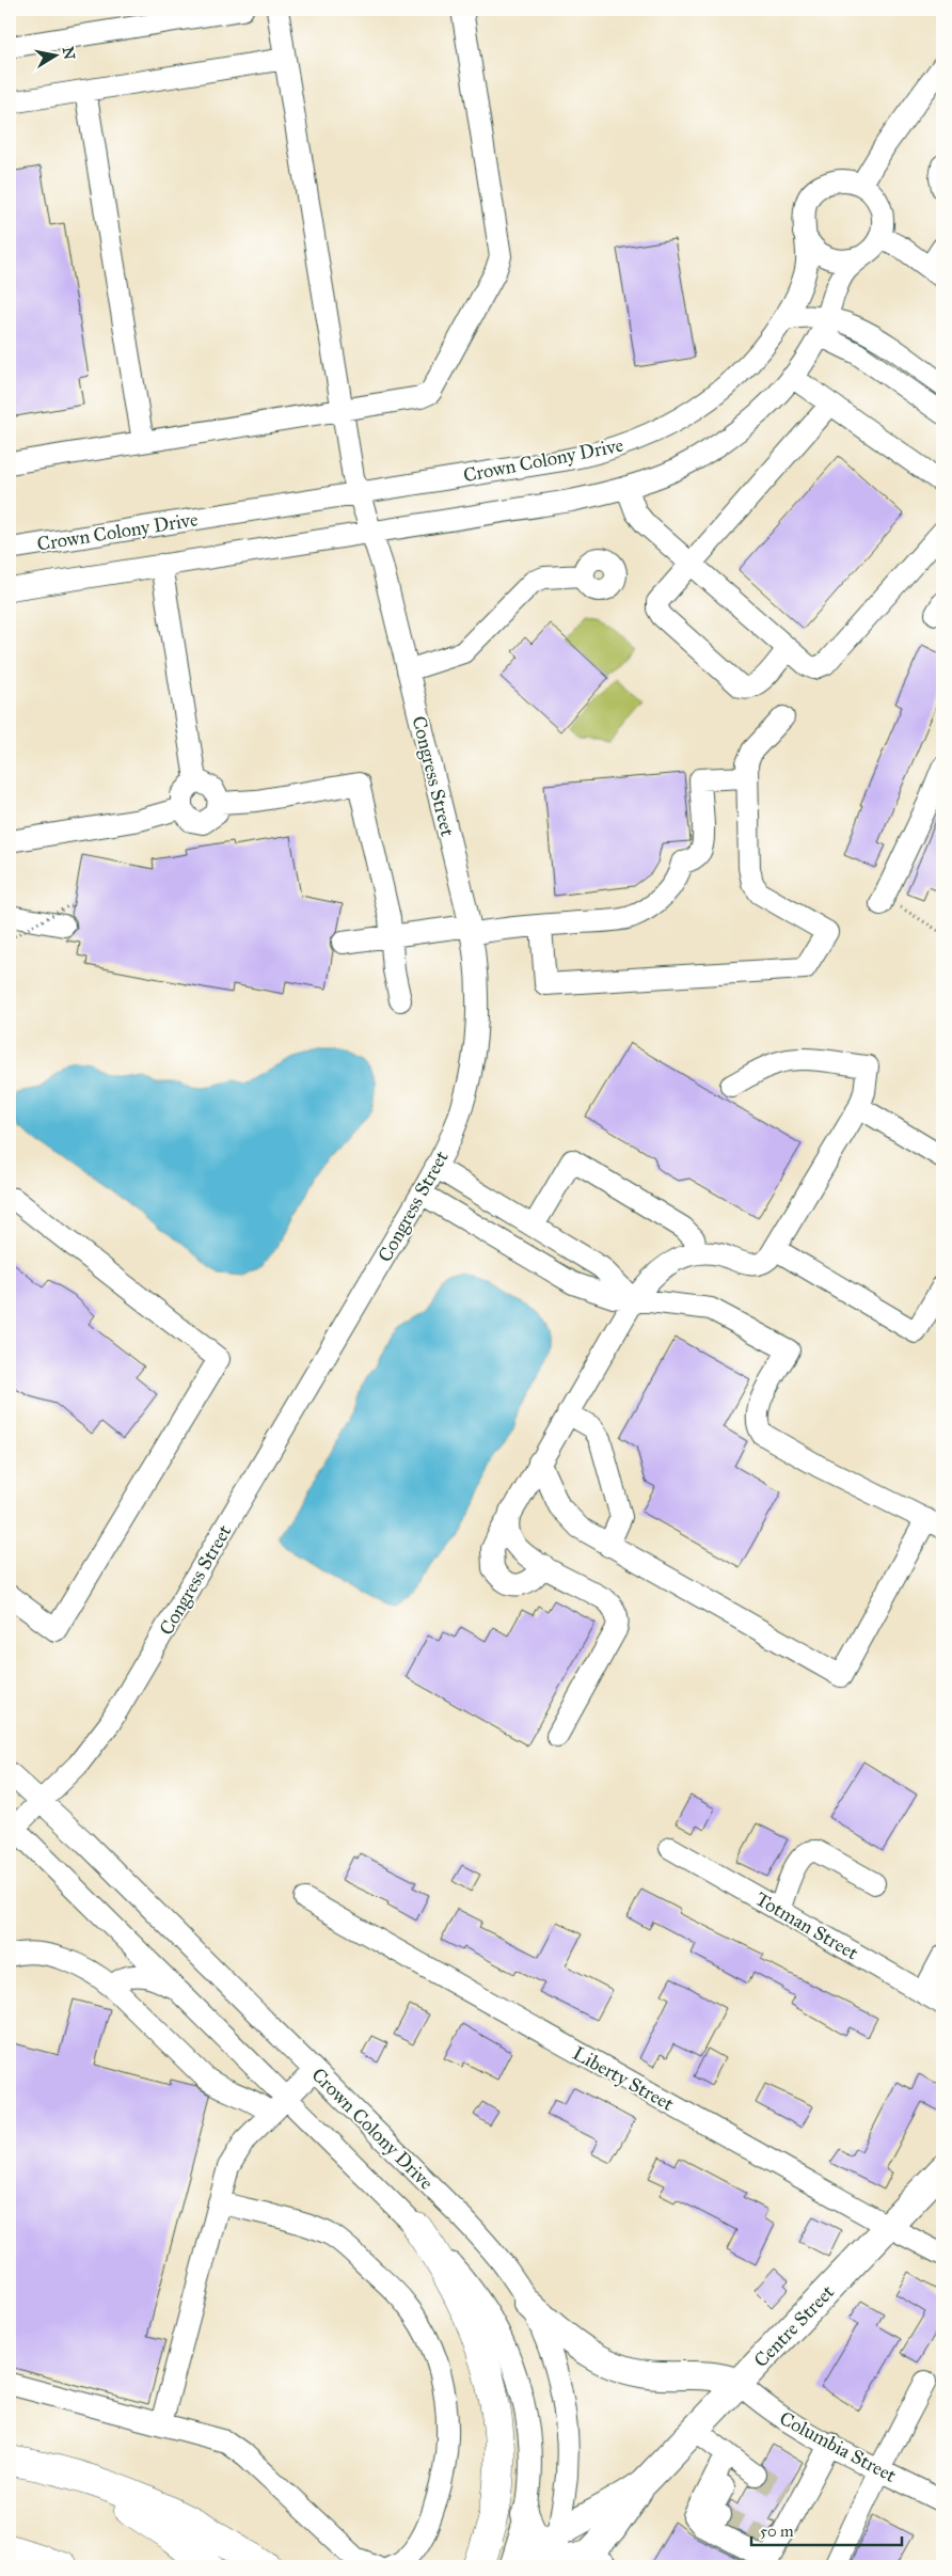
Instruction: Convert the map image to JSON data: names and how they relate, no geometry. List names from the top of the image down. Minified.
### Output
{"streets":{"main road":["Centre Street"],"street":["Crown Colony Drive","Congress Street","Totman Street","Liberty Street","Columbia Street"]},"crossings":[["Crown Colony Drive","Congress Street"],["Crown Colony Drive","Centre Street"],["Liberty Street","Centre Street"],["Centre Street","Columbia Street"]],"scale_bar":"50 m","north":"right"}
